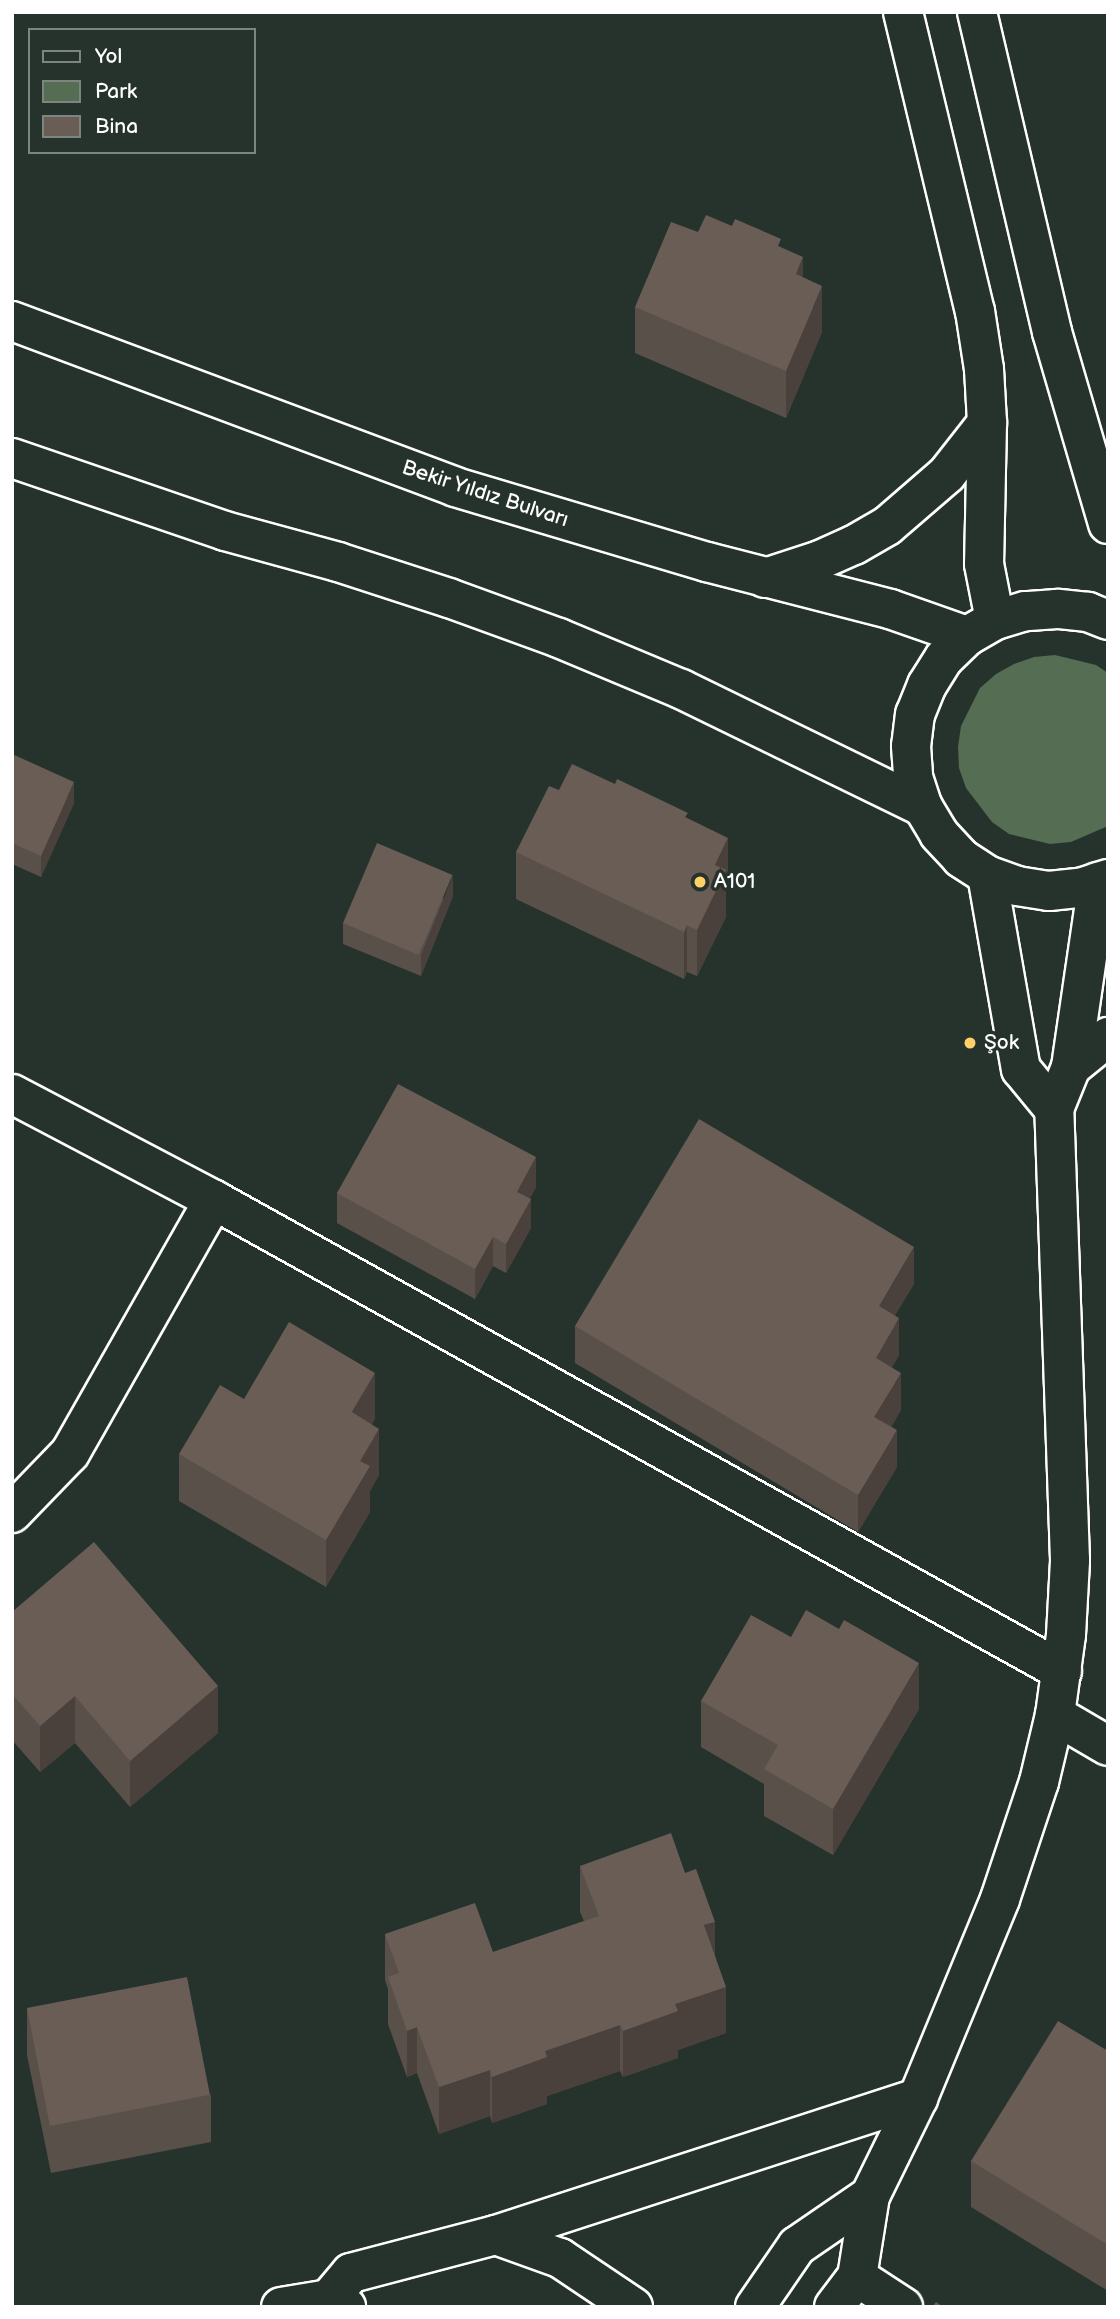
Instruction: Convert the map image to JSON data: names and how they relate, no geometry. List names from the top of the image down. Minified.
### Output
{"streets":{"street":["Bekir Yıldız Bulvarı"]},"places":["A101","Şok"],"legend":["Yol","Park","Bina"]}
